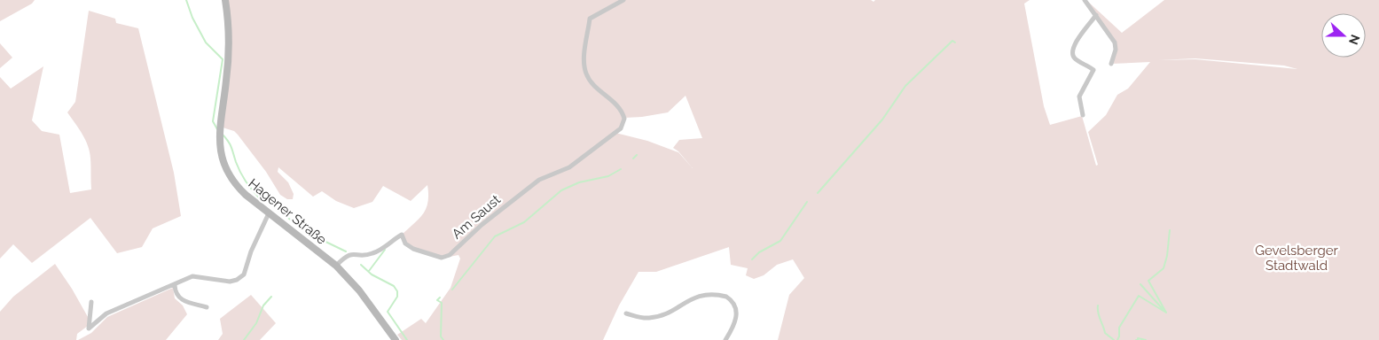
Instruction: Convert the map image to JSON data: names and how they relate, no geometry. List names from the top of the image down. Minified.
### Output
{"streets":{"main road":["Hagener Straße"],"street":["Am Saust"]},"crossings":[["Hagener Straße","Am Saust"]],"parks":["Gevelsberger Stadtwald"],"north":"right"}
